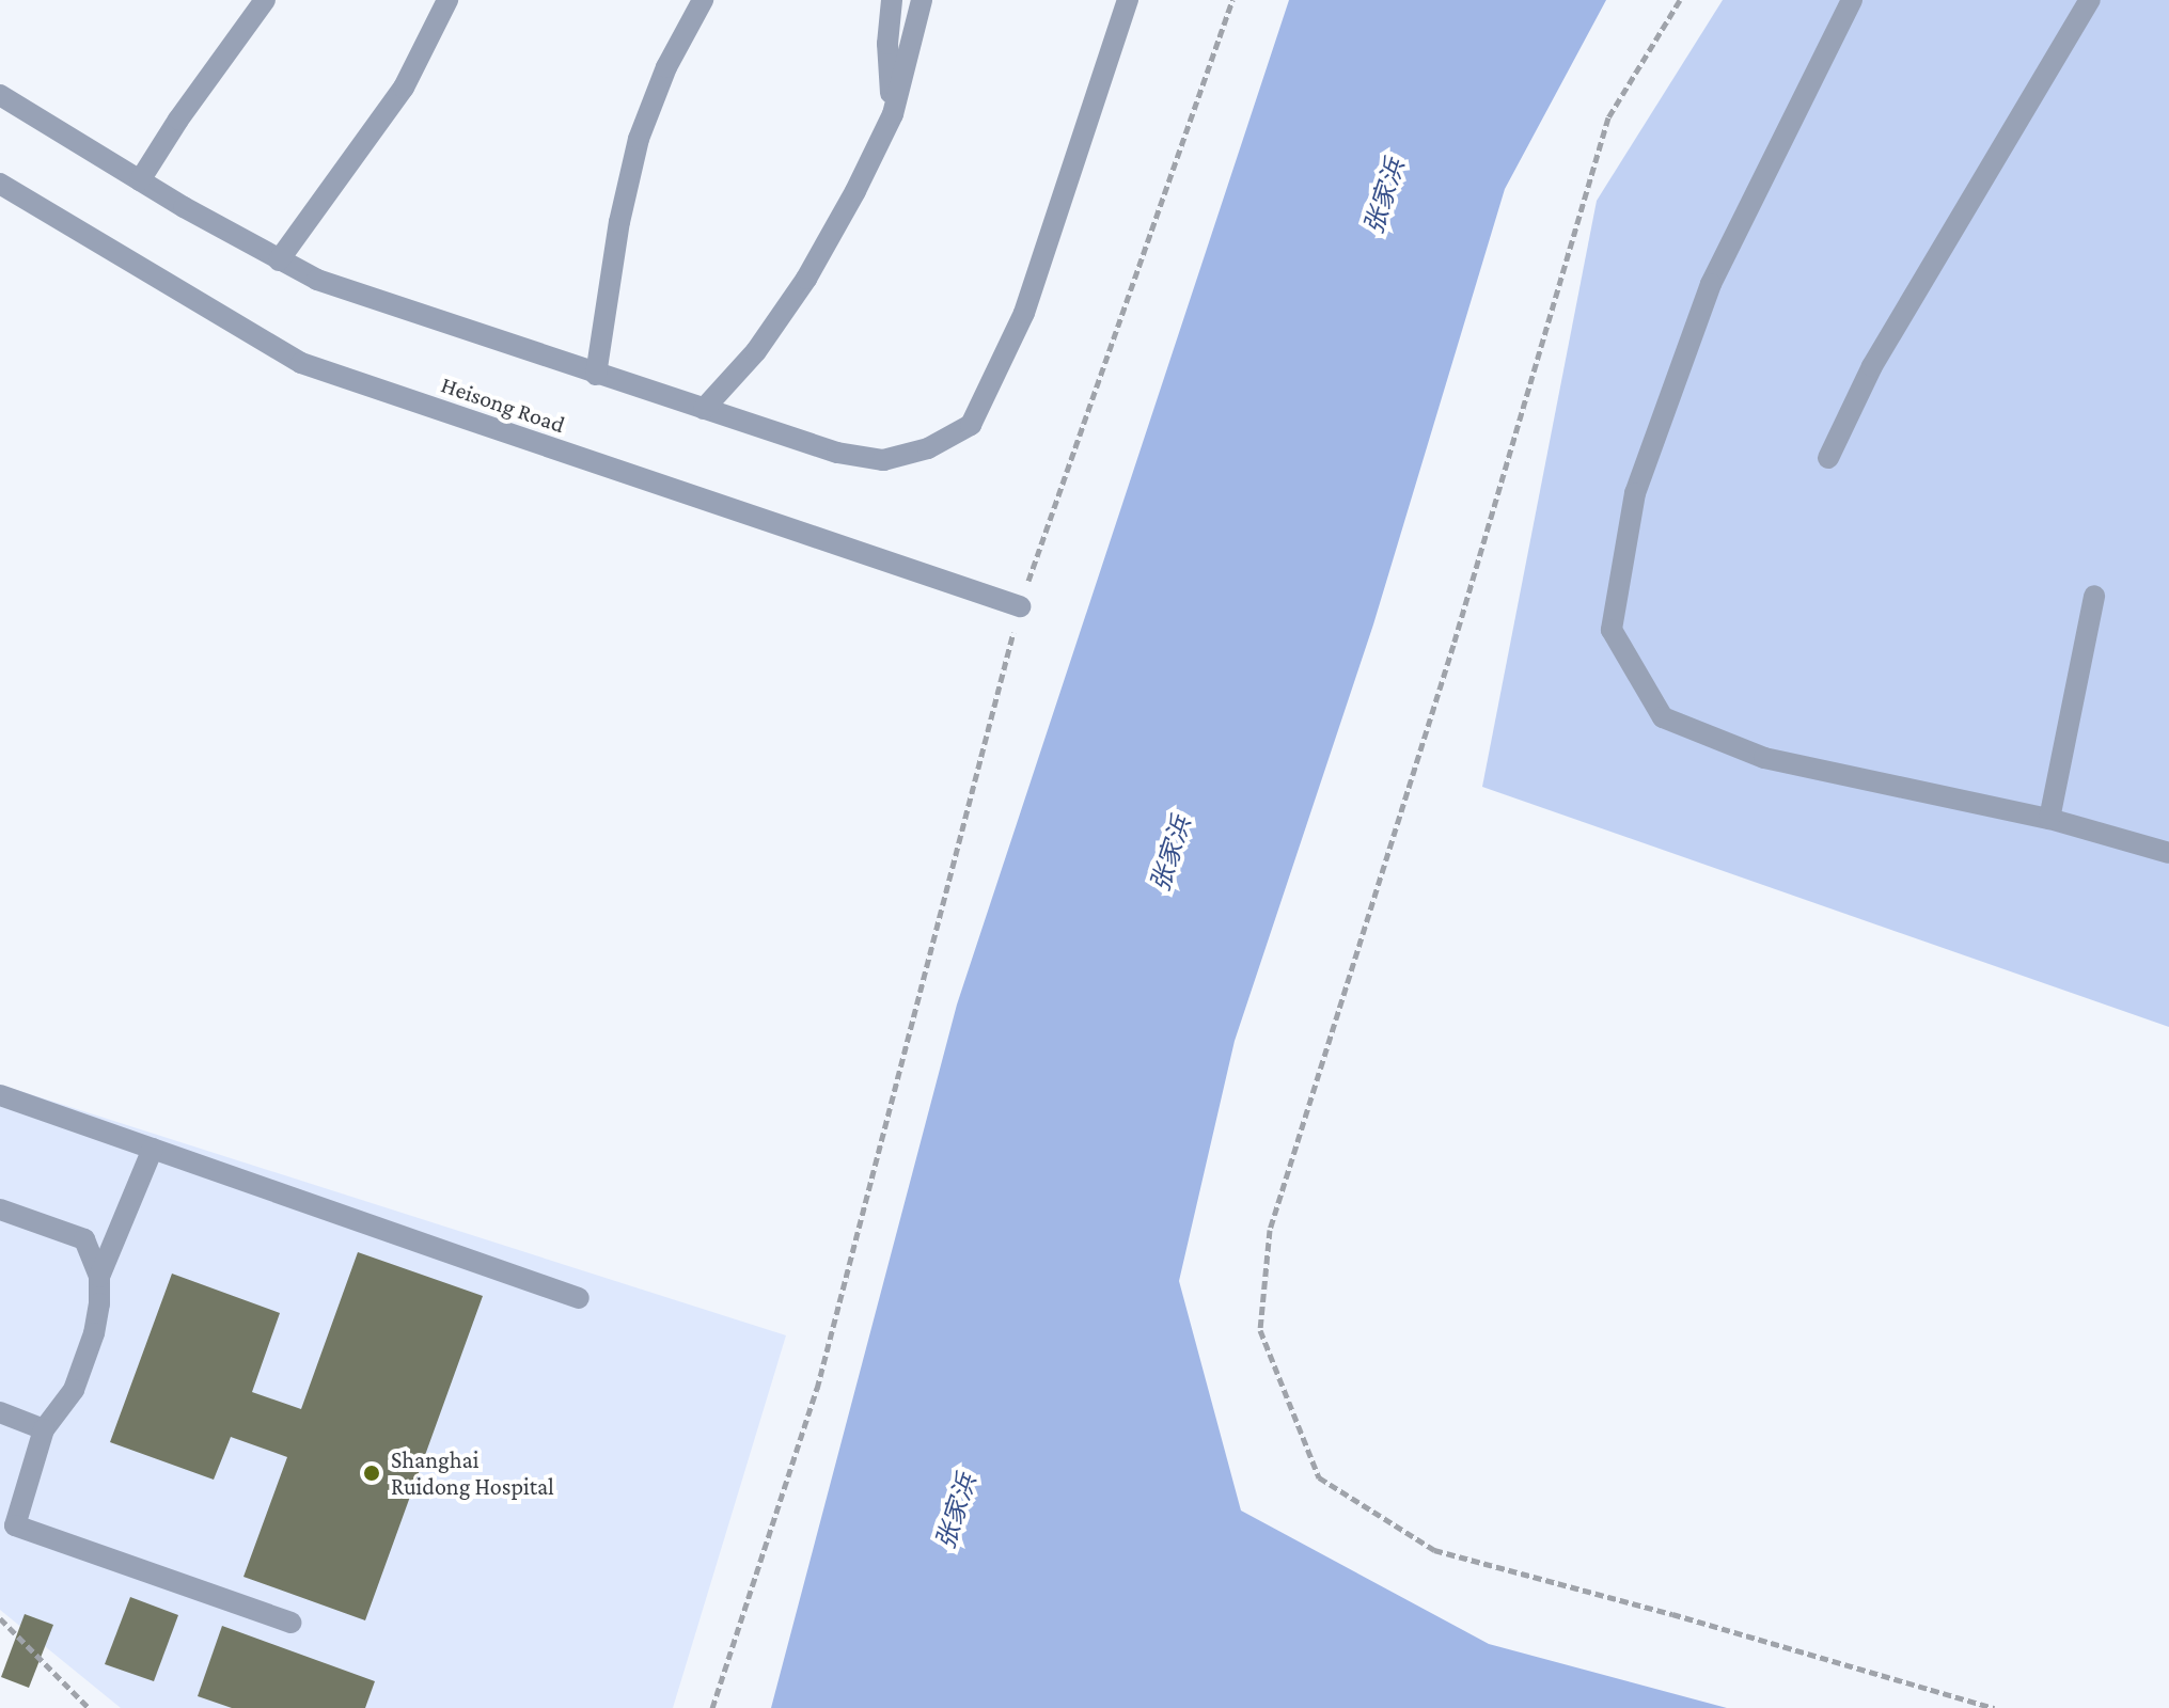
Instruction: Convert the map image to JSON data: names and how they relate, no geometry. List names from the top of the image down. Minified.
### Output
{"streets":{"street":["Heisong Road"]},"water":["张家浜"],"places":["Shanghai Ruidong Hospital"]}
